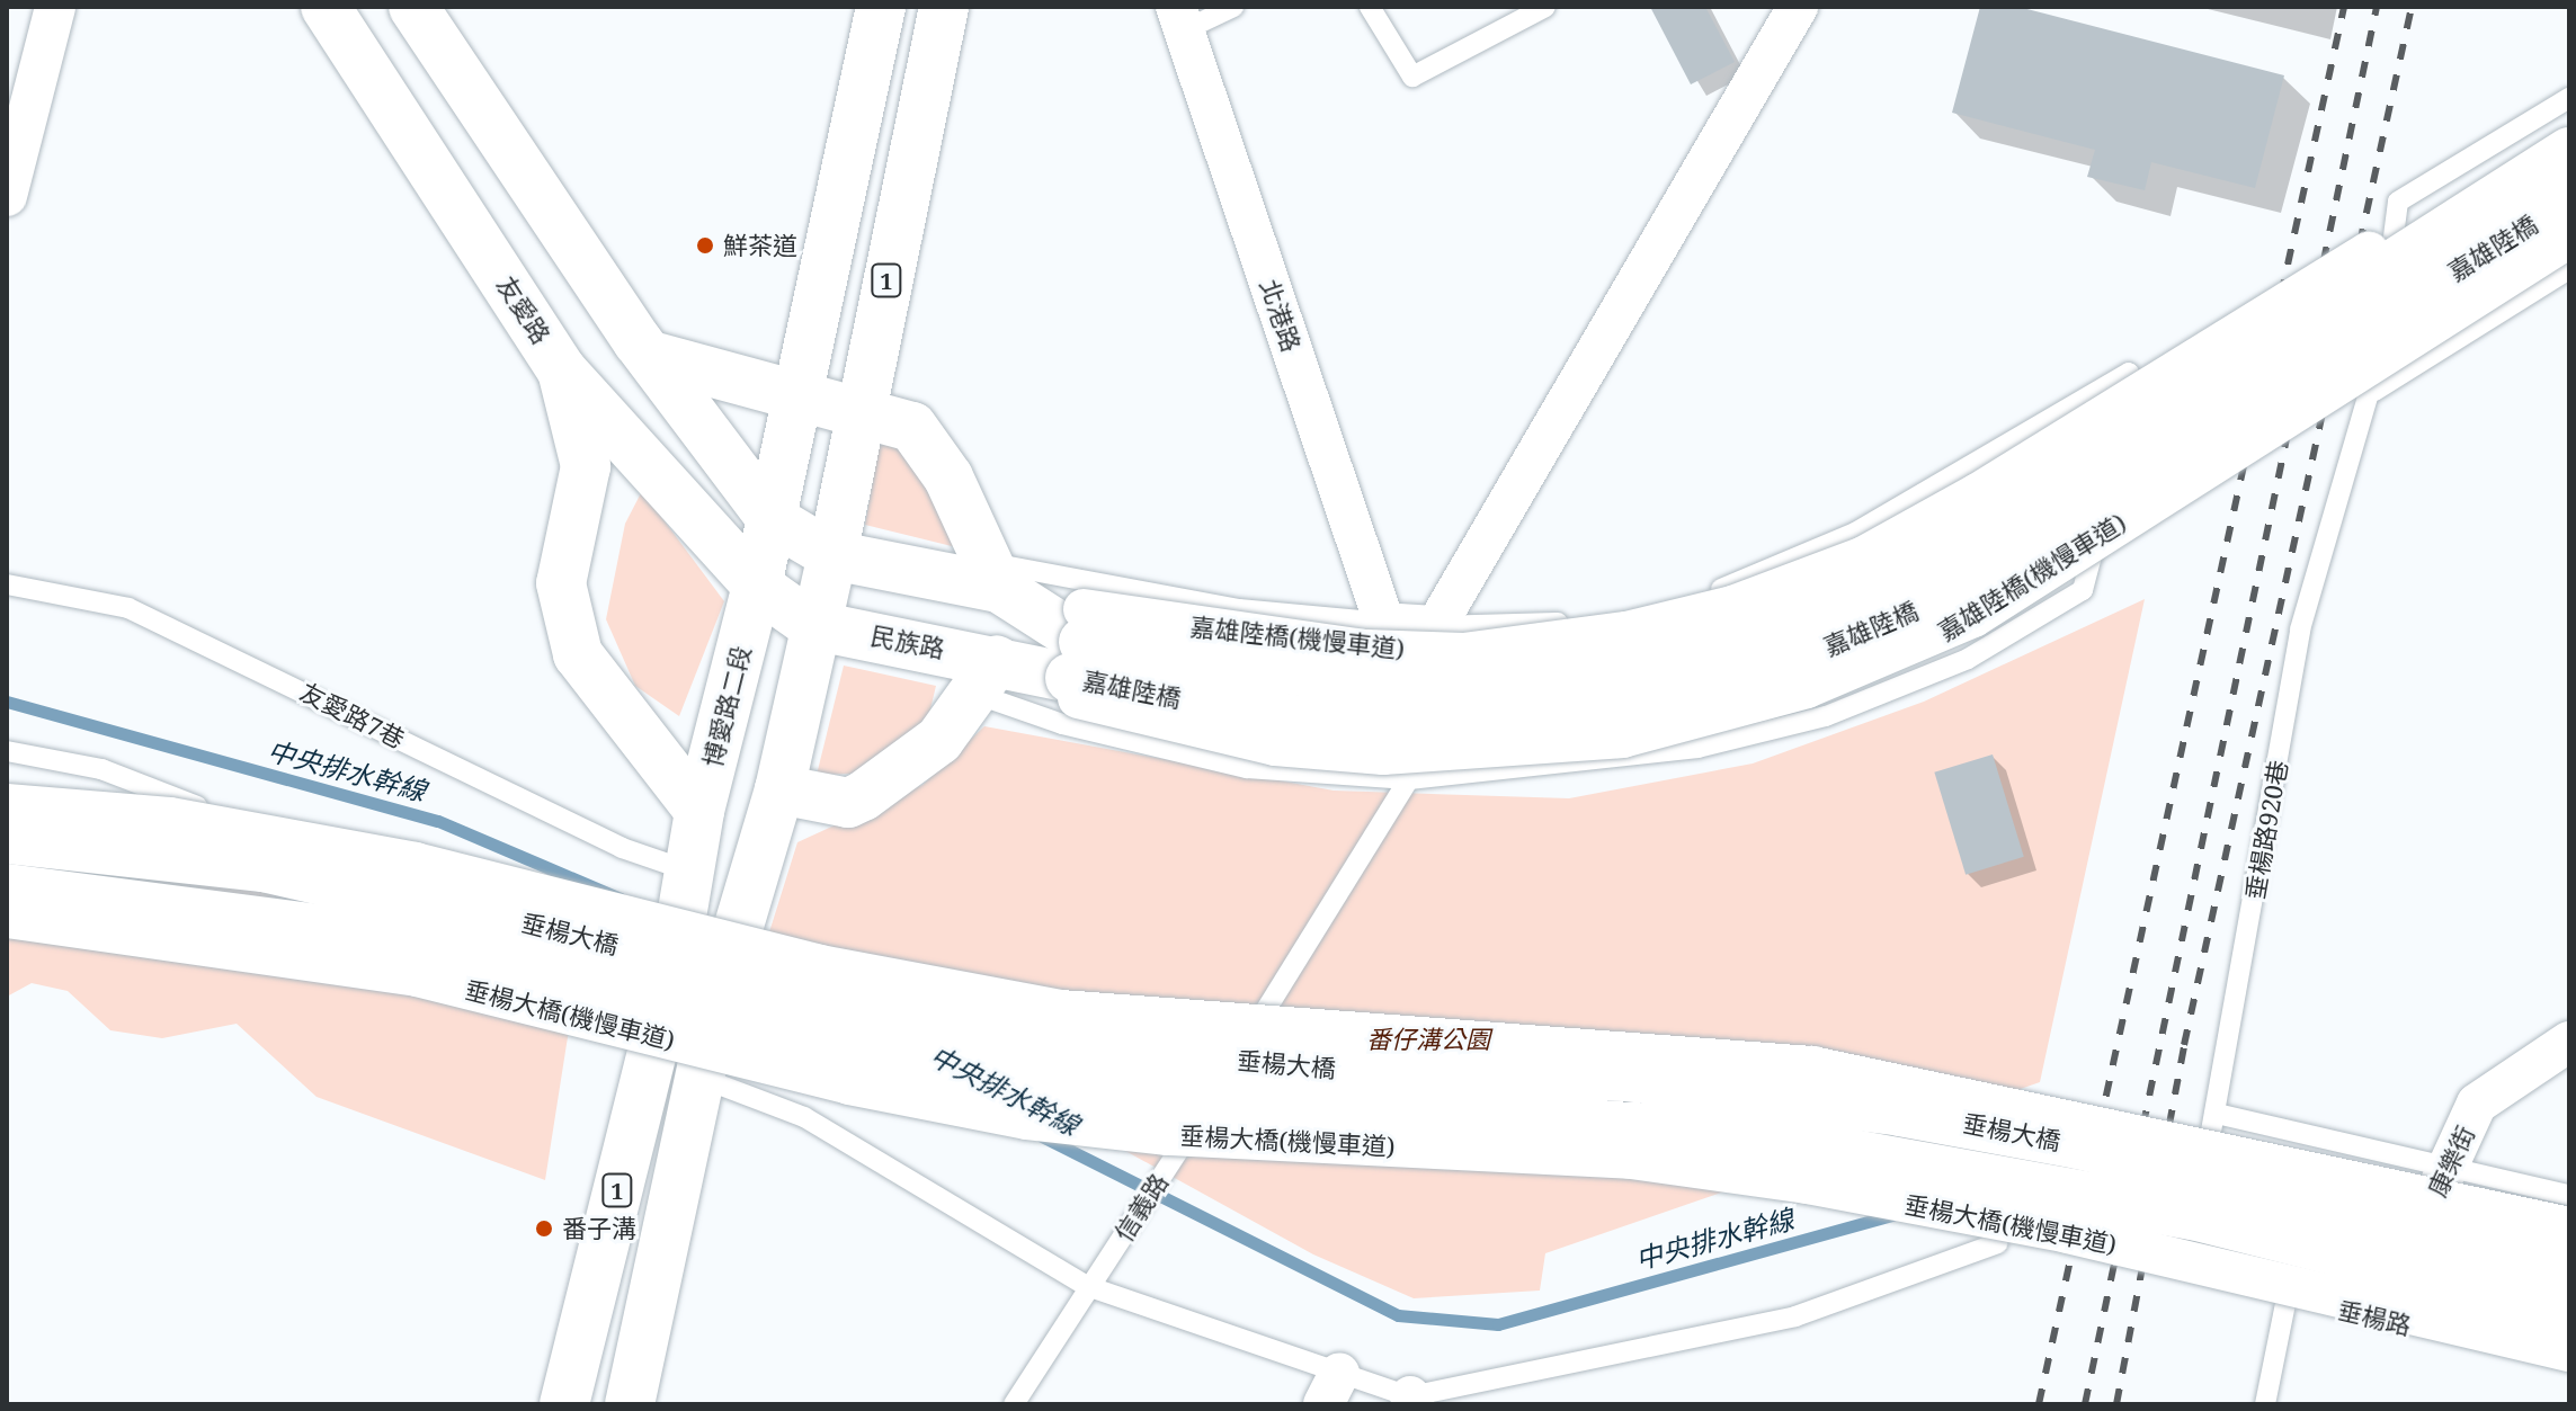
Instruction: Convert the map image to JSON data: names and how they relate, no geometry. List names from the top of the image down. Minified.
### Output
{"streets":{"main road":["嘉雄陸橋","1","友愛路","民族路","博愛路二段","垂楊大橋"],"street":["北港路","嘉雄陸橋(機慢車道)","垂楊大橋(機慢車道)","康樂街"],"lane":["友愛路7巷","垂楊路920巷","信義路","垂楊路"]},"crossings":[["嘉雄陸橋","嘉雄陸橋(機慢車道)"],["嘉雄陸橋","民族路"],["1","民族路"],["友愛路","民族路"],["友愛路","博愛路二段"],["嘉雄陸橋(機慢車道)","民族路"],["民族路","博愛路二段"],["博愛路二段","友愛路7巷"],["垂楊路920巷","垂楊大橋"],["垂楊路920巷","垂楊路"],["康樂街","垂楊路"]],"water":["中央排水幹線"],"parks":["番仔溝公園"],"places":["鮮茶道","番子溝"]}
